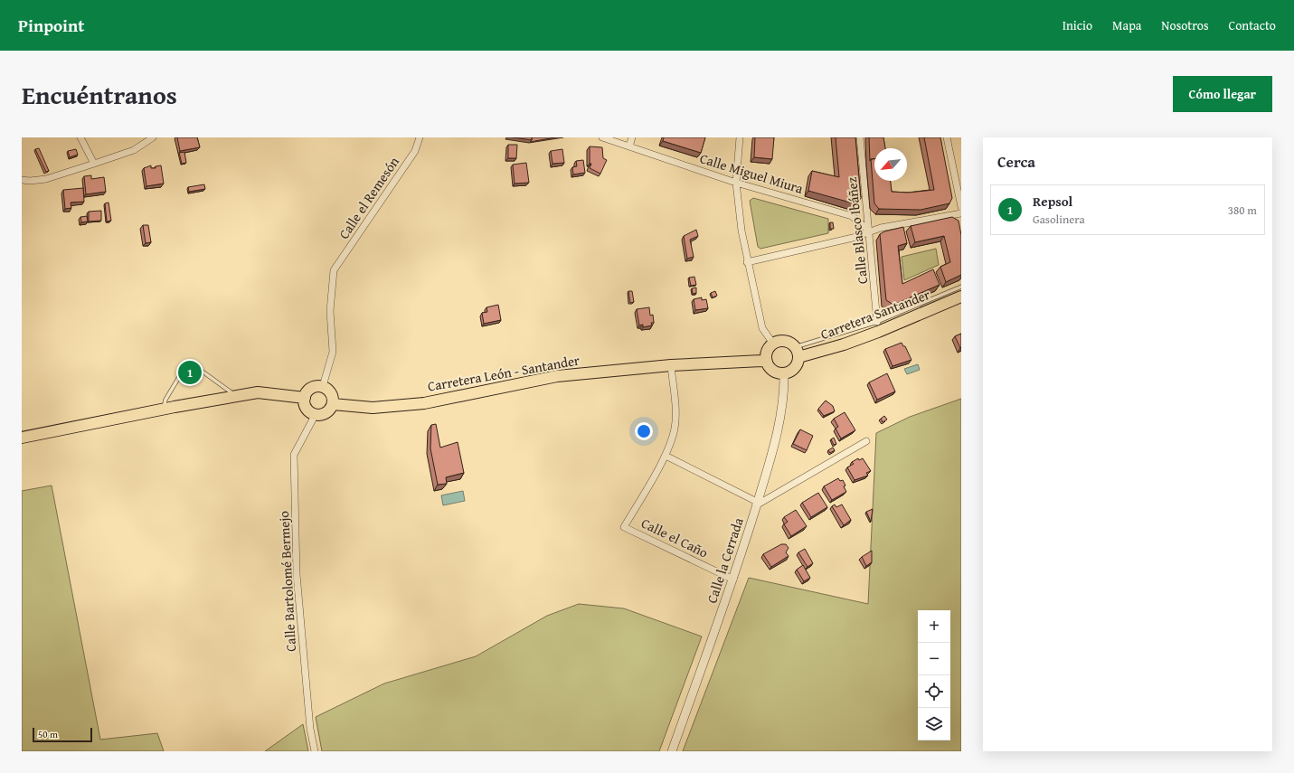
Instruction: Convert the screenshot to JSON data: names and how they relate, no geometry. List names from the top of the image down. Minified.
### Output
{"streets":{"highway":["Carretera Santander","Carretera León - Santander"],"street":["Calle Miguel Miura","Calle el Remesón","Calle Blasco Ibáñez","Calle el Caño","Calle la Cerrada","Calle Bartolomé Bermejo"]},"crossings":[["Calle Miguel Miura","Calle Blasco Ibáñez"],["Calle el Remesón","Carretera León - Santander"],["Calle el Remesón","Calle Bartolomé Bermejo"],["Calle Blasco Ibáñez","Carretera Santander"],["Carretera Santander","Carretera León - Santander"],["Carretera Santander","Calle la Cerrada"],["Carretera León - Santander","Calle la Cerrada"],["Carretera León - Santander","Calle Bartolomé Bermejo"],["Calle el Caño","Calle la Cerrada"]],"scale_bar":"50 m","north":"bottom left","page":{"header":"Pinpoint","nav":["Inicio","Mapa","Nosotros","Contacto"],"title":"Encuéntranos","buttons":"Cómo llegar","heading":"Cerca","list":[{"mark":"1","name":"Repsol","note":"Gasolinera","value":"380 m"}],"pins":"1","map_buttons":["+","−"],"scale":"50 m"}}
